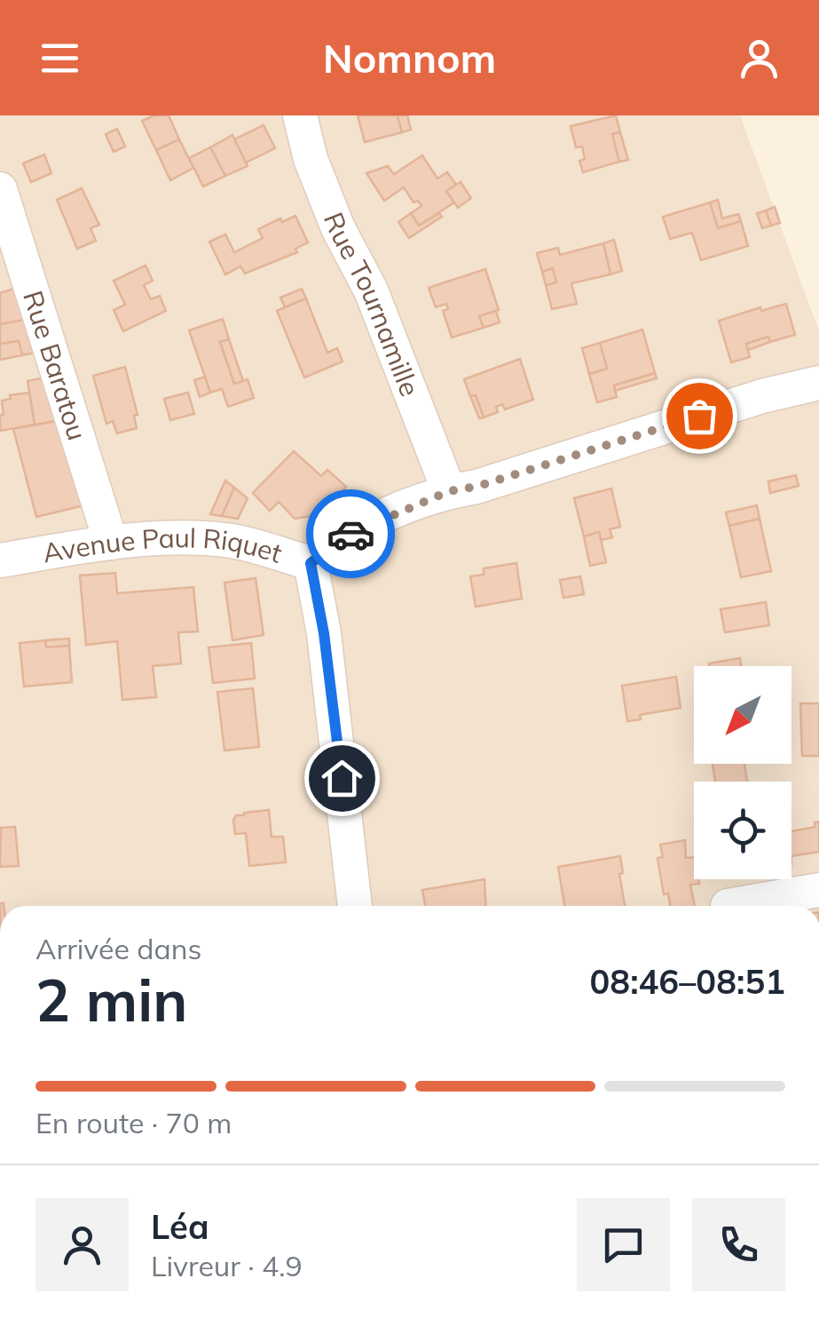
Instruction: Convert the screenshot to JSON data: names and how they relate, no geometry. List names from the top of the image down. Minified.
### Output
{"streets":{"street":["Rue Tournamille","Rue Baratou","Avenue Paul Riquet"]},"crossings":[["Rue Tournamille","Avenue Paul Riquet"],["Rue Baratou","Avenue Paul Riquet"]],"north":"bottom left","page":{"header":"Nomnom","heading":["2 min","Arrivée dans","08:46–08:51"],"panel":["Léa","Livreur · 4.9"],"bar":"En route · 70 m"}}
